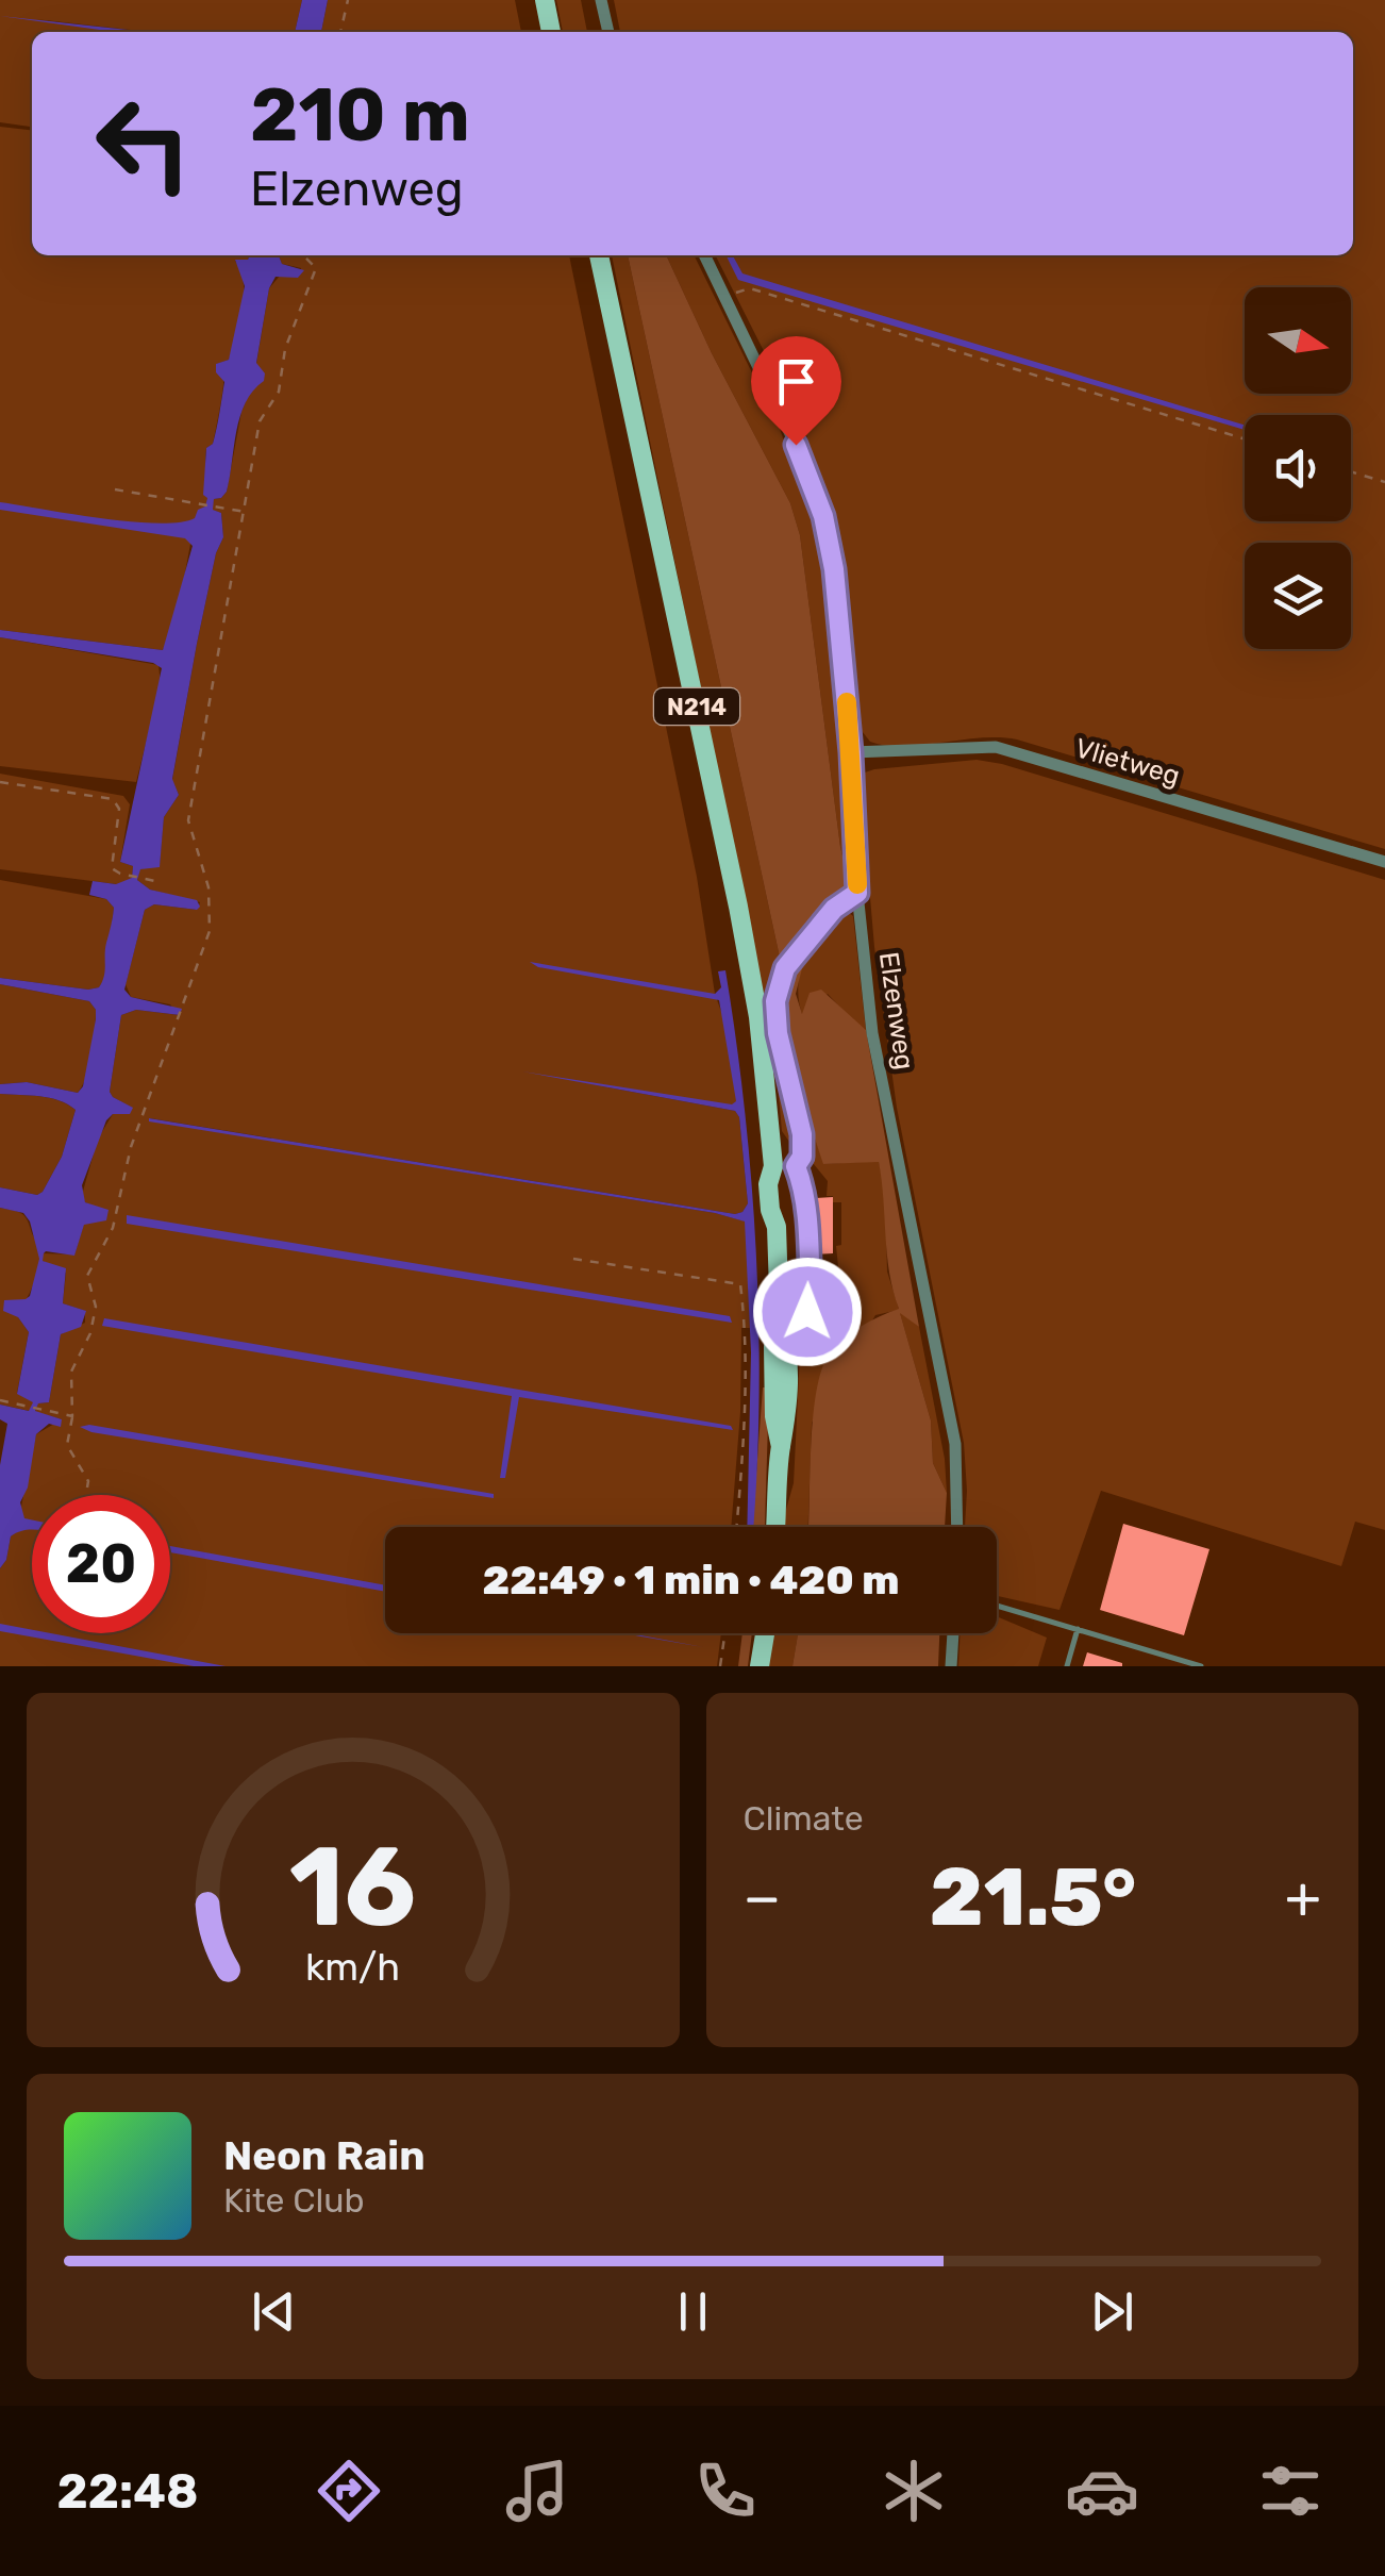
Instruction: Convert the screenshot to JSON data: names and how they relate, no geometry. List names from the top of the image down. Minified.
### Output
{"streets":{"main road":["N214"],"street":["Vlietweg","Elzenweg"]},"crossings":[["Vlietweg","Elzenweg"]],"north":"right","page":{"turn":["210 m","Elzenweg"],"limit":"20","trip":"22:49 · 1 min · 420 m","tile":"Climate","heat":["−","21.5°","+"],"song":["Neon Rain","Kite Club"],"tabs":"22:48","gauge":["16","km/h"]}}
